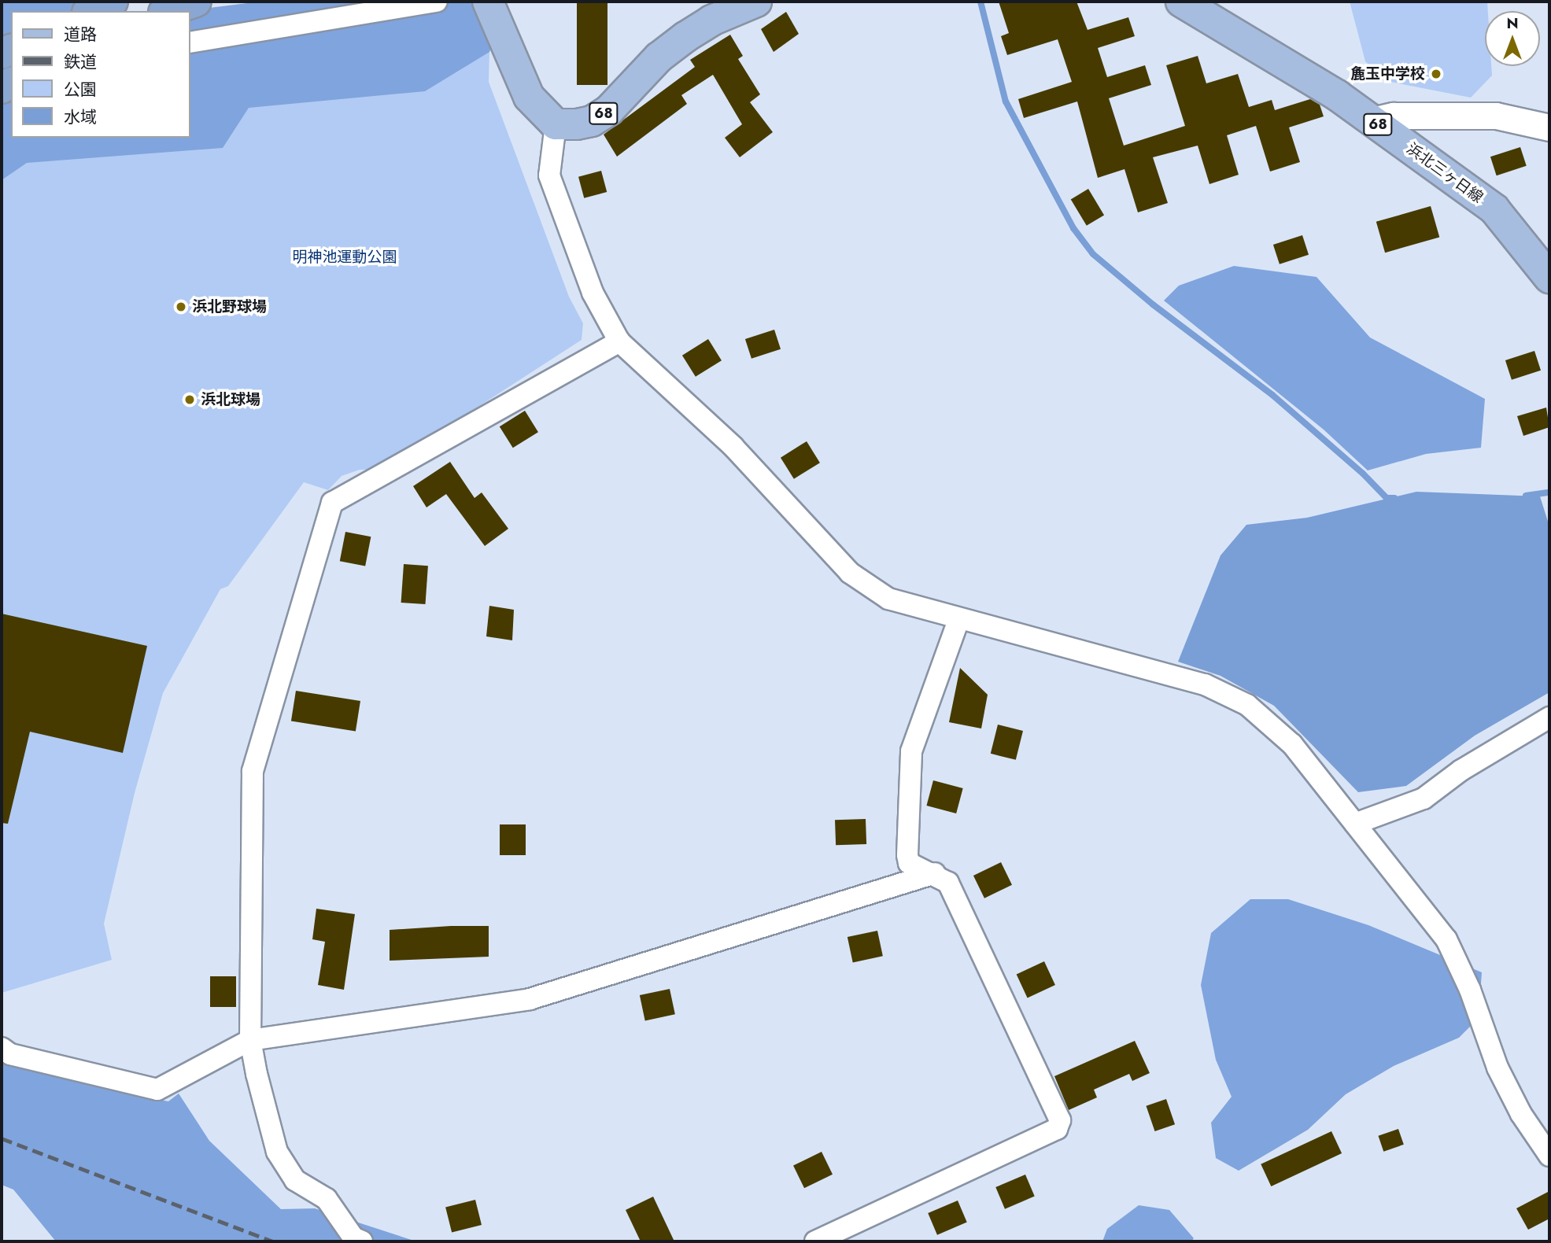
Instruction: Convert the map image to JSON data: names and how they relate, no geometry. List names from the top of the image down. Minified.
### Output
{"streets":{"main road":["68","浜北三ヶ日線"]},"parks":["明神池運動公園"],"places":["麁玉中学校","浜北野球場","浜北球場"],"legend":["道路","鉄道","公園","水域"],"north":"top"}
